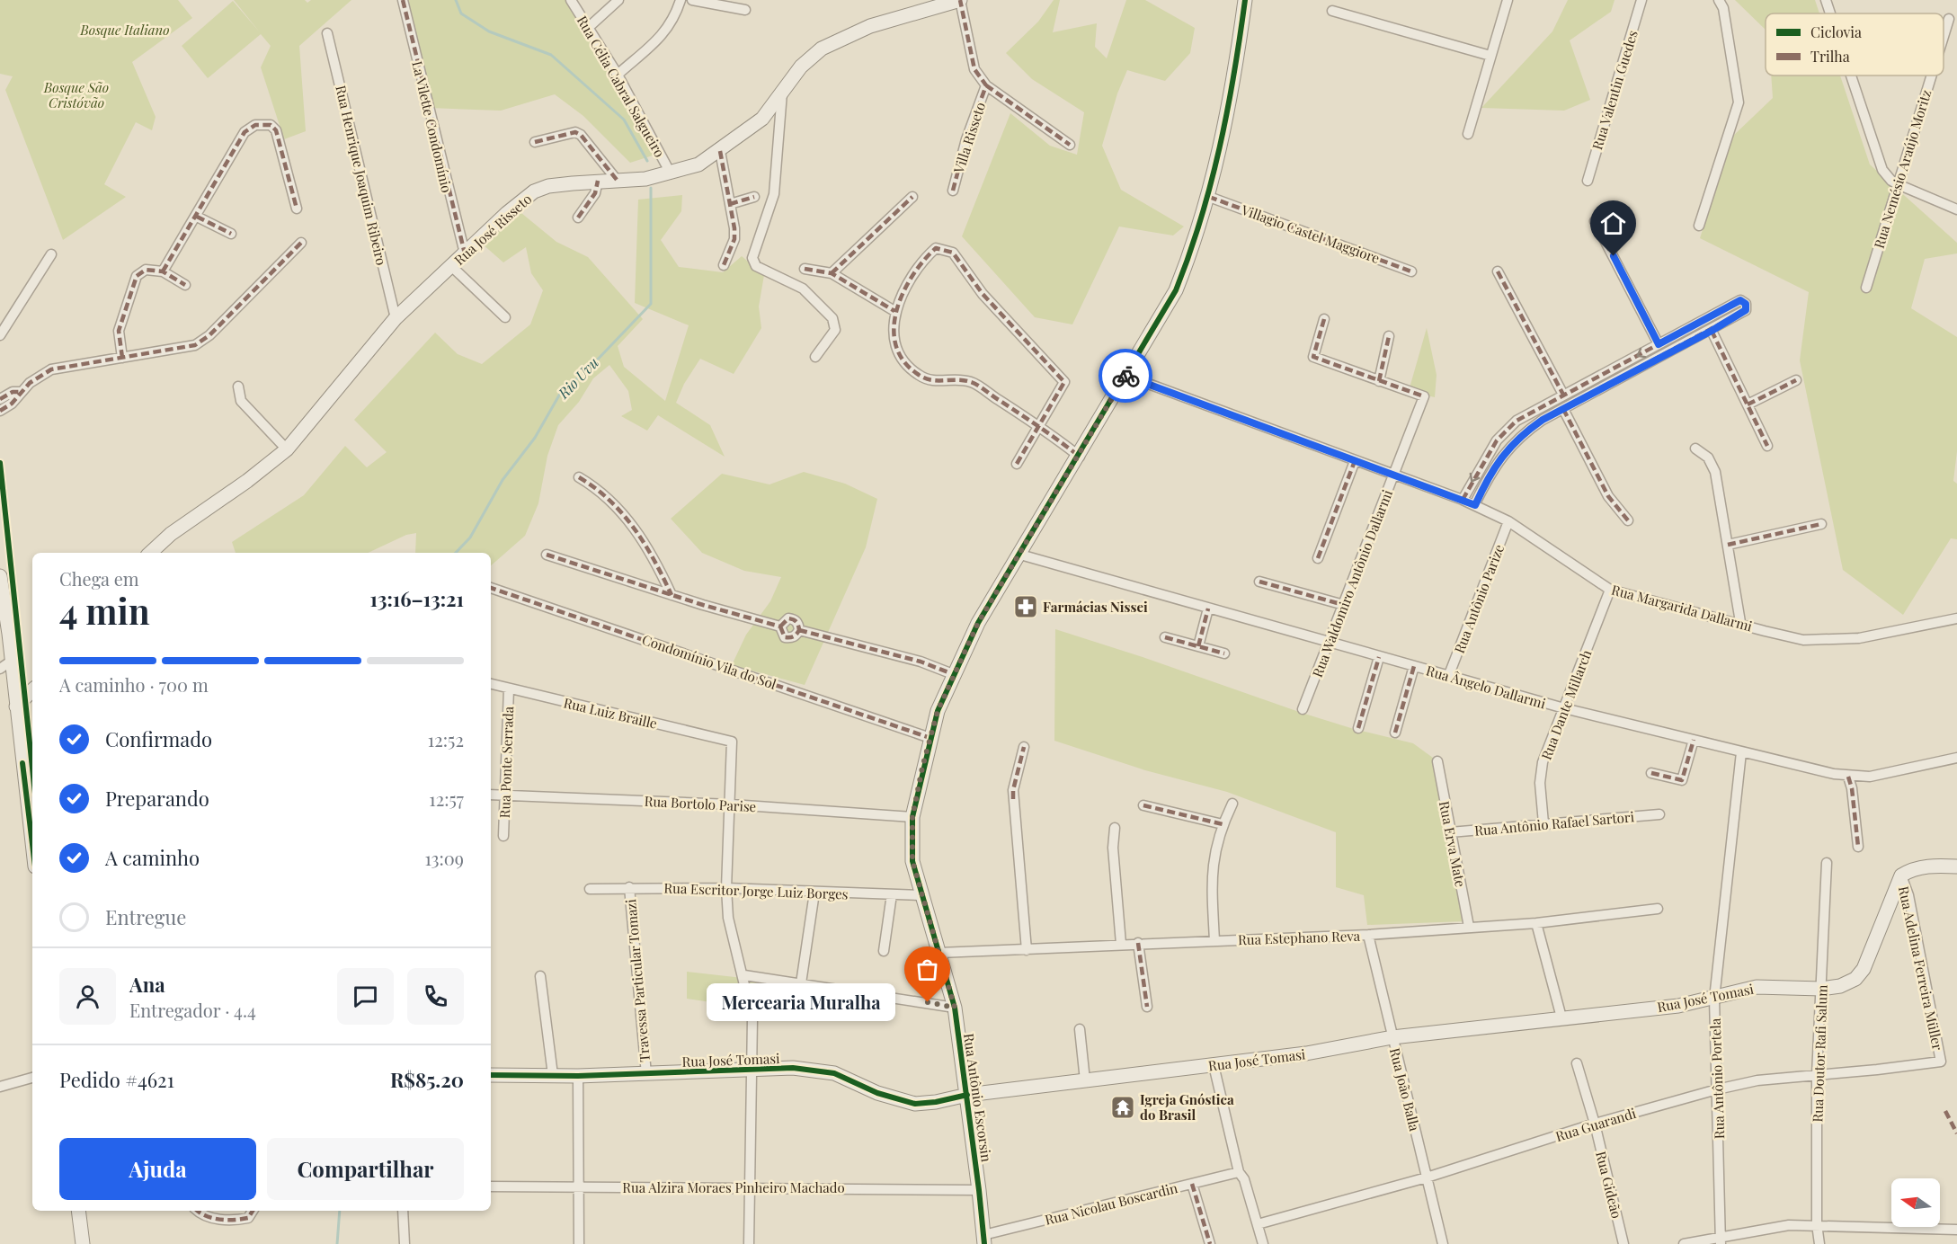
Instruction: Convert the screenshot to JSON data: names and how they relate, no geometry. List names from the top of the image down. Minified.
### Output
{"streets":{"main road":["Rua José Risseto","Rua José Tomasi","Rua Antônio Escorsin"],"street":["Rua Célia Cabral Salgueiro","Rua Valentin Guedes","La Vilette Condomínio","Villa Risseto","Rua Nemésio Araújo Moritz","Rua Henrique Joaquim Ribeiro","Villagio Castel Maggiore","Rua Waldomiro Antônio Dallarmi","Rua Antônio Parize","Rua Margarida Dallarmi","Condomínio Vila do Sol","Rua Ângelo Dallarmi","Rua Dante Millarch","Rua Luiz Braille","Rua Ponte Serrada","Rua Bortolo Parise","Rua Antônio Rafael Sartori","Rua Erva Mate","Rua Escritor Jorge Luiz Borges","Rua Estephano Reva","Rua Adelina Ferreira Müller","Travessa Particular Tomazi","Rua Doutor Rafi Salum","Rua Antônio Portela","Rua João Balla","Rua Guarandi","Rua Gideão","Rua Alzira Moraes Pinheiro Machado","Rua Nicolau Boscardin"]},"crossings":[["Rua Célia Cabral Salgueiro","Rua José Risseto"],["La Vilette Condomínio","Rua José Risseto"],["Villa Risseto","Rua José Risseto"],["Rua Henrique Joaquim Ribeiro","Rua José Risseto"],["Villagio Castel Maggiore","Rua Antônio Escorsin"],["Rua Waldomiro Antônio Dallarmi","Rua Margarida Dallarmi"],["Rua Waldomiro Antônio Dallarmi","Rua Ângelo Dallarmi"],["Rua Antônio Parize","Rua Margarida Dallarmi"],["Rua Antônio Parize","Rua Ângelo Dallarmi"],["Rua Margarida Dallarmi","Rua Dante Millarch"],["Rua Margarida Dallarmi","Rua Antônio Escorsin"],["Condomínio Vila do Sol","Rua Antônio Escorsin"],["Rua Ângelo Dallarmi","Rua Dante Millarch"],["Rua Ângelo Dallarmi","Rua Antônio Portela"],["Rua Ângelo Dallarmi","Rua Antônio Escorsin"],["Rua Dante Millarch","Rua Antônio Rafael Sartori"],["Rua Luiz Braille","Rua Ponte Serrada"],["Rua Luiz Braille","Rua Bortolo Parise"],["Rua Ponte Serrada","Rua Bortolo Parise"],["Rua Bortolo Parise","Rua Antônio Escorsin"],["Rua Antônio Rafael Sartori","Rua Erva Mate"],["Rua Erva Mate","Rua Estephano Reva"],["Rua Escritor Jorge Luiz Borges","Travessa Particular Tomazi"],["Rua Escritor Jorge Luiz Borges","Rua Antônio Escorsin"],["Rua Estephano Reva","Rua João Balla"],["Rua Estephano Reva","Rua Antônio Escorsin"],["Rua Adelina Ferreira Müller","Rua José Tomasi"],["Rua Adelina Ferreira Müller","Rua Guarandi"],["Travessa Particular Tomazi","Rua José Tomasi"],["Rua José Tomasi","Rua Doutor Rafi Salum"],["Rua José Tomasi","Rua Antônio Portela"],["Rua José Tomasi","Rua João Balla"],["Rua José Tomasi","Rua Antônio Escorsin"],["Rua Doutor Rafi Salum","Rua Guarandi"],["Rua Antônio Portela","Rua Guarandi"],["Rua João Balla","Rua Guarandi"],["Rua Antônio Escorsin","Rua Alzira Moraes Pinheiro Machado"],["Rua Antônio Escorsin","Rua Nicolau Boscardin"],["Rua Guarandi","Rua Gideão"]],"water":["Rio Uvu"],"parks":["Bosque Italiano","Bosque São Cristóvão"],"places":{"pharmacy":["Farmácias Nissei"],"other":["Mercearia Muralha"],"temple":["Igreja Gnóstica do Brasil"]},"legend":["Ciclovia","Trilha"],"north":"left","page":{"heading":["4 min","Chega em","13:16–13:21"],"panel":["Ana","Entregador · 4.4","Pedido #4621","R$85.20"],"bar":"A caminho · 700 m","list":[["Confirmado","12:52"],["Preparando","12:57"],["A caminho","13:09"],"Entregue"],"bubble":"Mercearia Muralha","buttons":["Ajuda","Compartilhar"]}}
